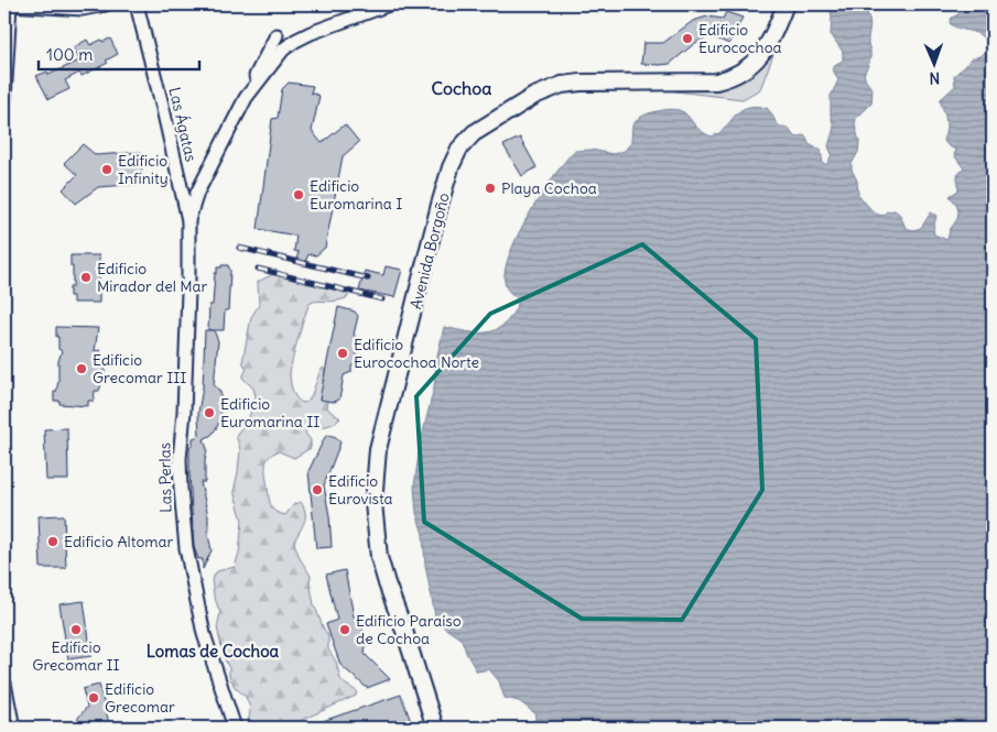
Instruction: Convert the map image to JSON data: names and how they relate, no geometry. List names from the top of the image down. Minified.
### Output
{"streets":{"main road":["Avenida Borgoño"],"street":["Las Ágatas","Las Perlas"]},"crossings":[["Las Ágatas","Las Perlas"]],"districts":["Cochoa","Lomas de Cochoa"],"places":["Edificio Eurocochoa","Edificio Infinity","Playa Cochoa","Edificio Euromarina I","Edificio Mirador del Mar","Edificio Eurocochoa Norte","Edificio Grecomar III","Edificio Euromarina II","Edificio Eurovista","Edificio Altomar","Edificio Grecomar II","Edificio Paraíso de Cochoa","Edificio Grecomar"],"scale_bar":"100 m","north":"bottom"}
